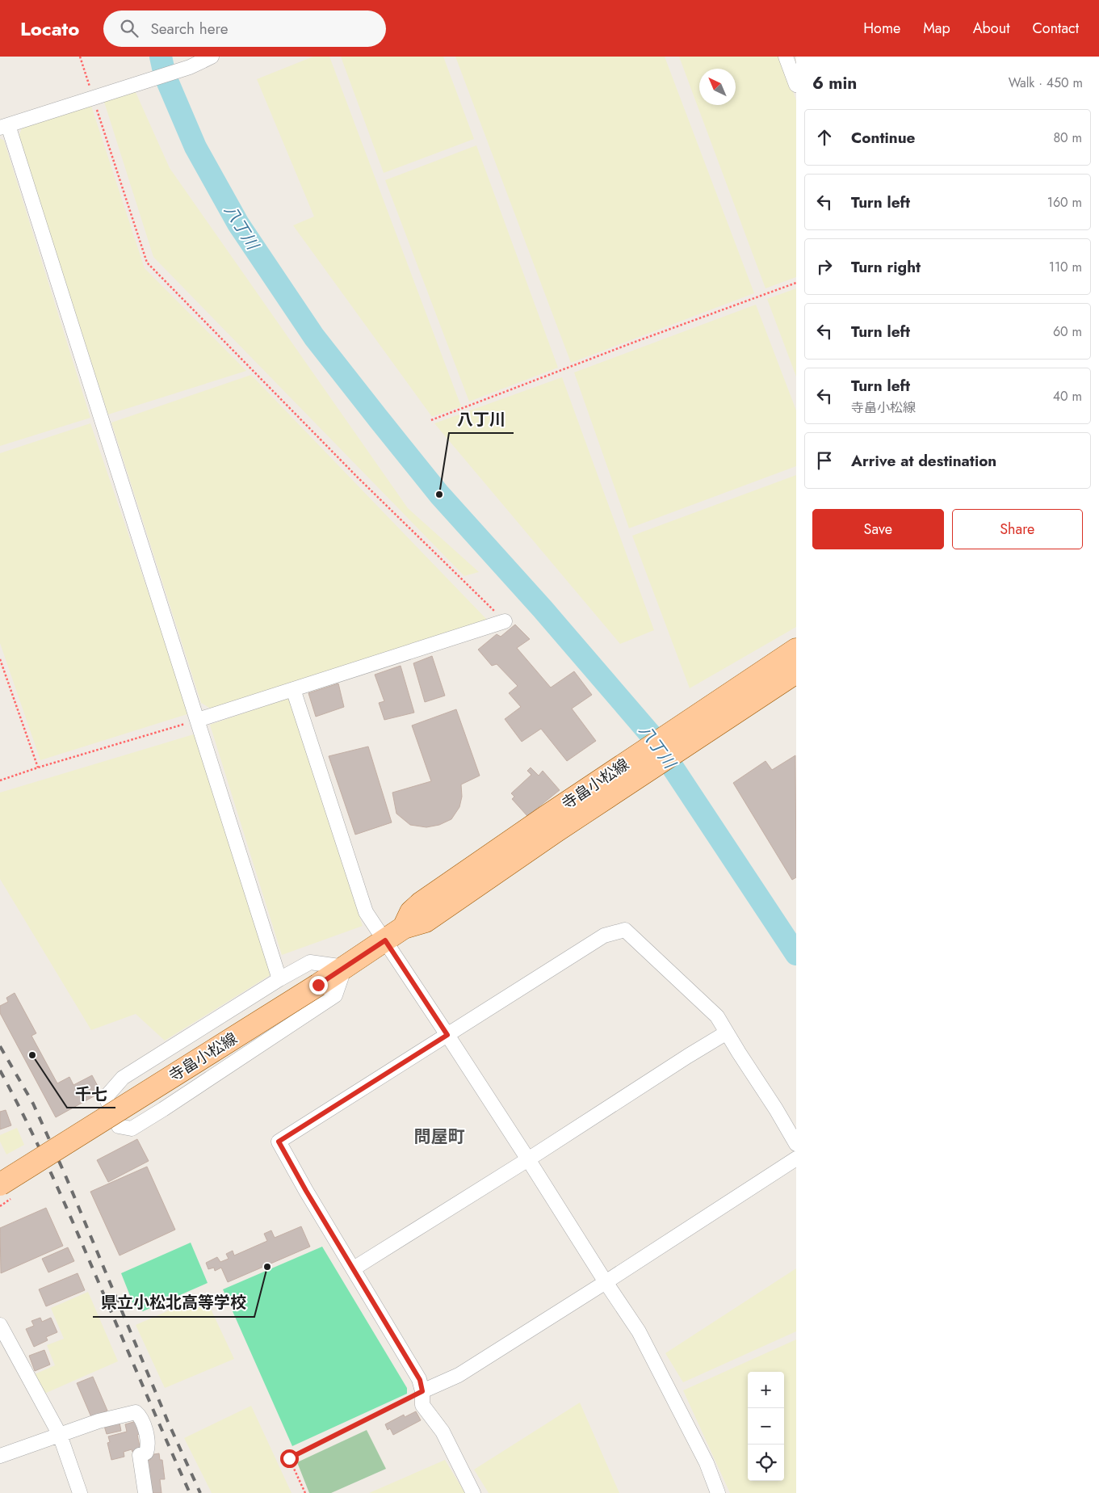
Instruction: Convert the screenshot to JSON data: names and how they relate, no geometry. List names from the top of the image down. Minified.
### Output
{"streets":{"main road":["寺畠小松線"]},"districts":["問屋町"],"water":["八丁川"],"places":["八丁川","千七","県立小松北高等学校"],"north":"top left","page":{"header":"Locato","search":"Search here","nav":["Home","Map","About","Contact"],"heading":["6 min","Walk · 450 m"],"list":[["Continue","80 m"],["Turn left","160 m"],["Turn right","110 m"],["Turn left","60 m"],["Turn left","寺畠小松線","40 m"],"Arrive at destination"],"buttons":["Save","Share"],"map_buttons":["+","−"]}}
